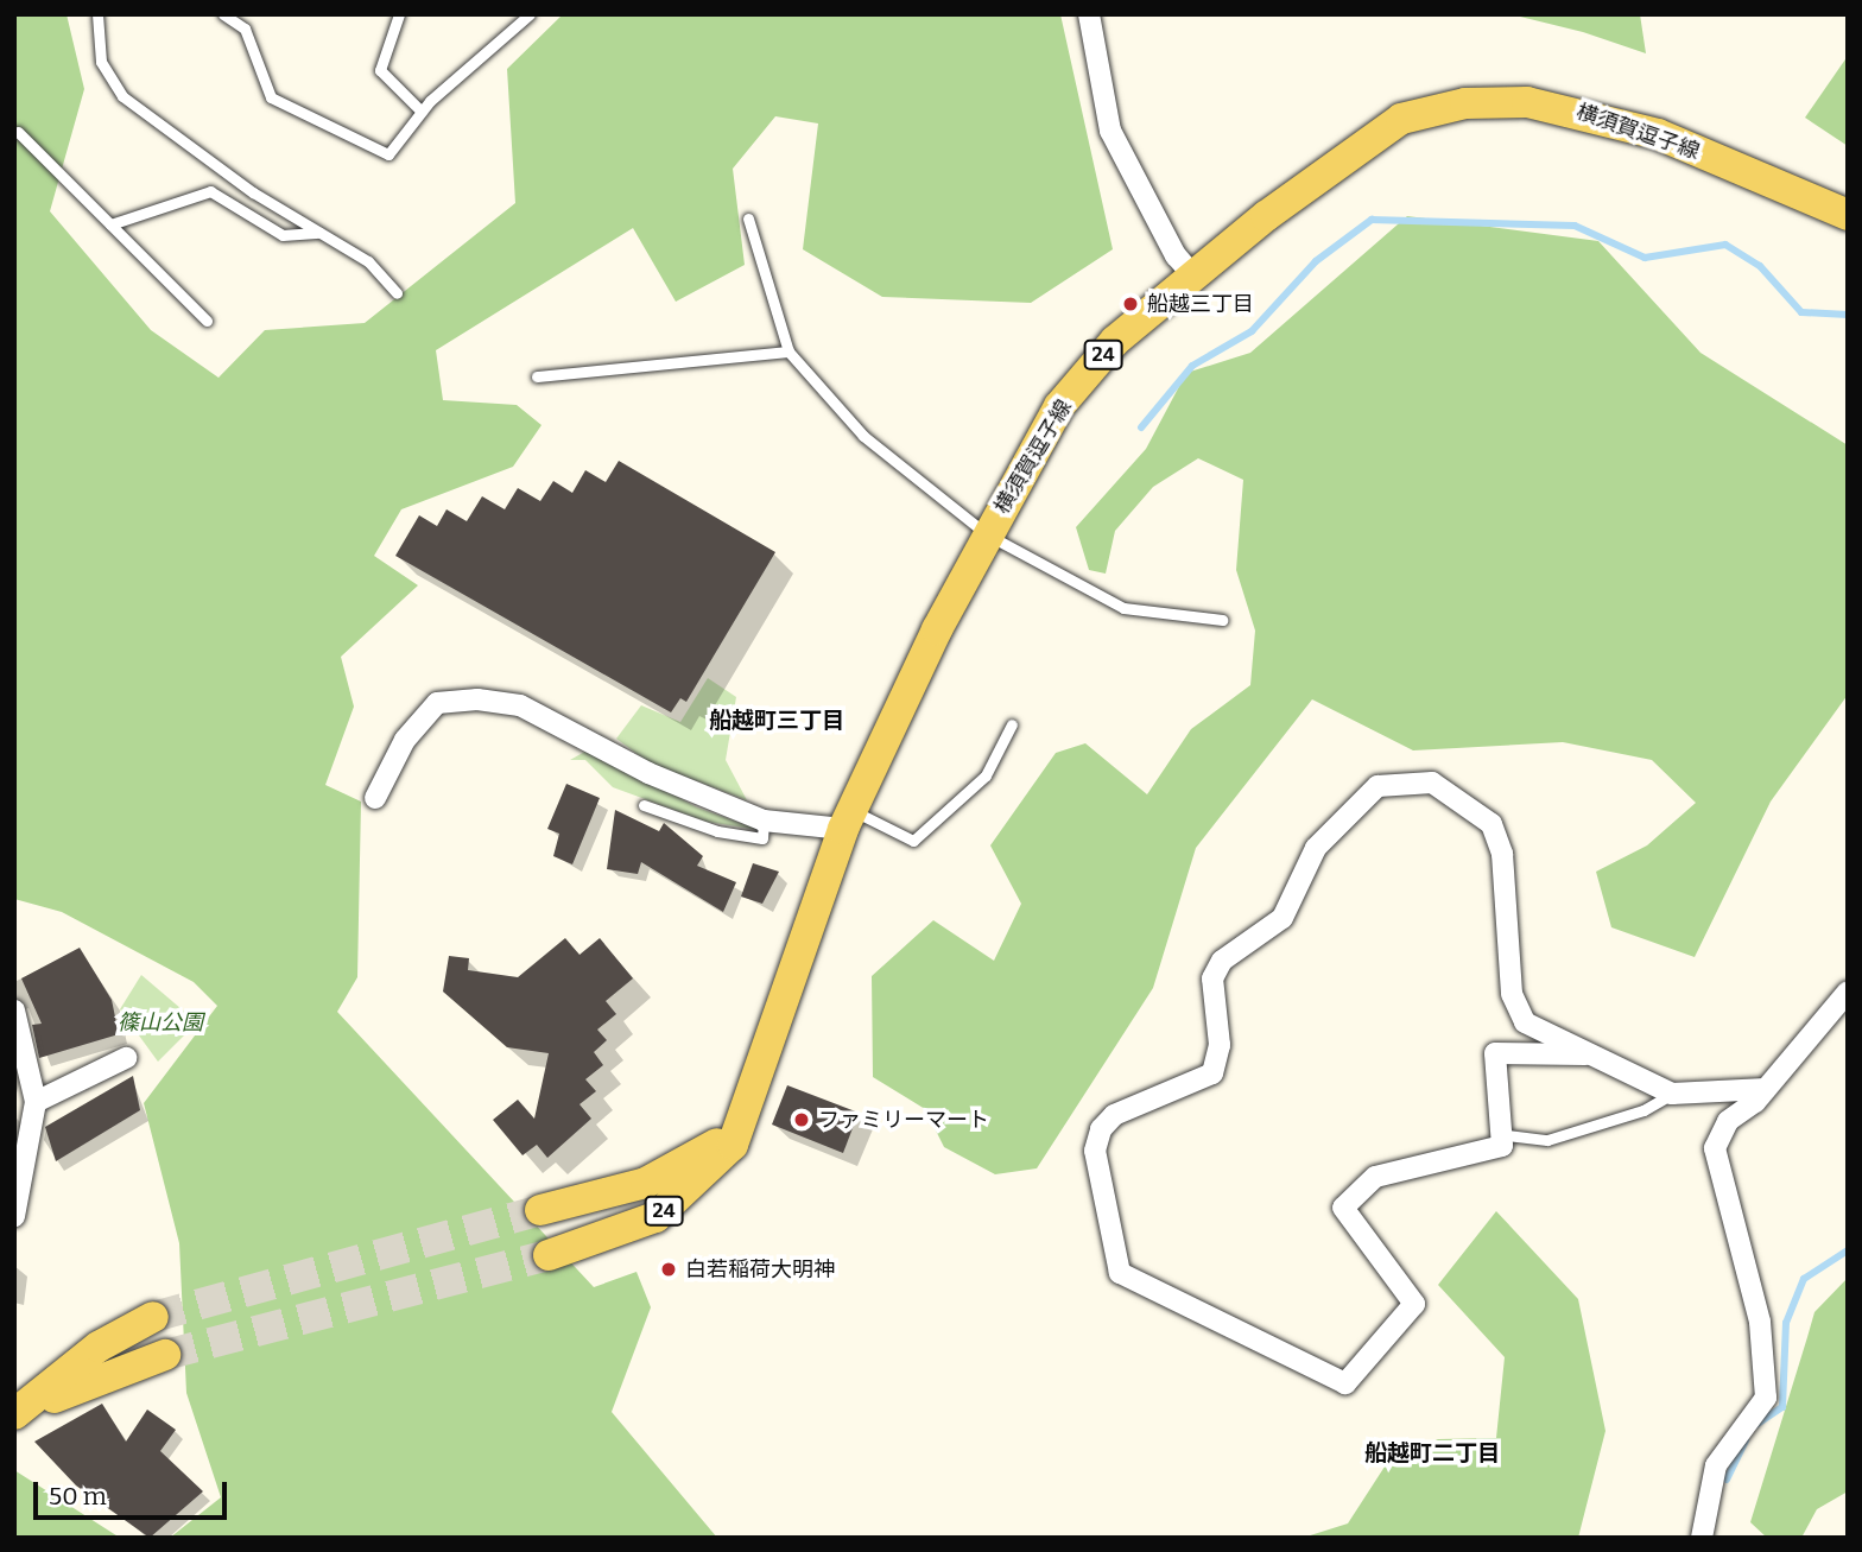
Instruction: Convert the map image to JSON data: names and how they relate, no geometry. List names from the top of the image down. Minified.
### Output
{"streets":{"main road":["横須賀逗子線","24"]},"crossings":[["横須賀逗子線","24"]],"districts":["船越町三丁目","船越町二丁目"],"parks":["篠山公園"],"places":["船越三丁目","ファミリーマート","白若稲荷大明神"],"scale_bar":"50 m"}
